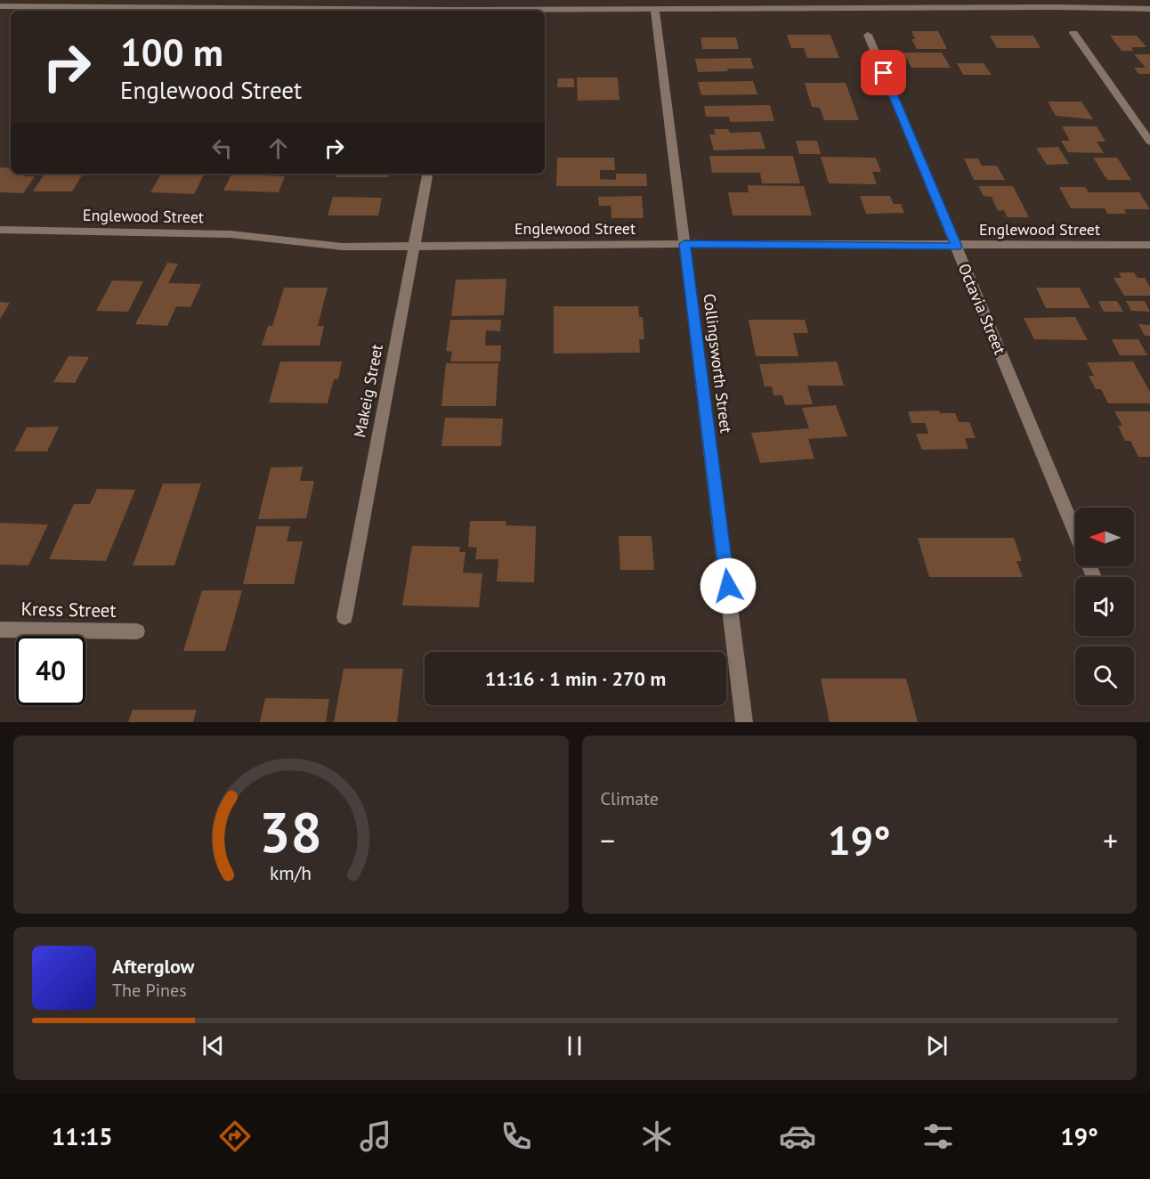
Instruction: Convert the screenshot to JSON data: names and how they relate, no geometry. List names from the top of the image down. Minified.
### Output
{"streets":{"street":["Englewood Street","Octavia Street","Collingsworth Street","Makeig Street","Kress Street"]},"crossings":[["Englewood Street","Octavia Street"],["Englewood Street","Collingsworth Street"],["Englewood Street","Makeig Street"]],"north":"left","page":{"turn":["100 m","Englewood Street"],"limit":"40","trip":"11:16 · 1 min · 270 m","tile":"Climate","heat":["−","19°","+"],"song":["Afterglow","The Pines"],"tabs":["11:15","19°"],"gauge":["38","km/h"]}}
